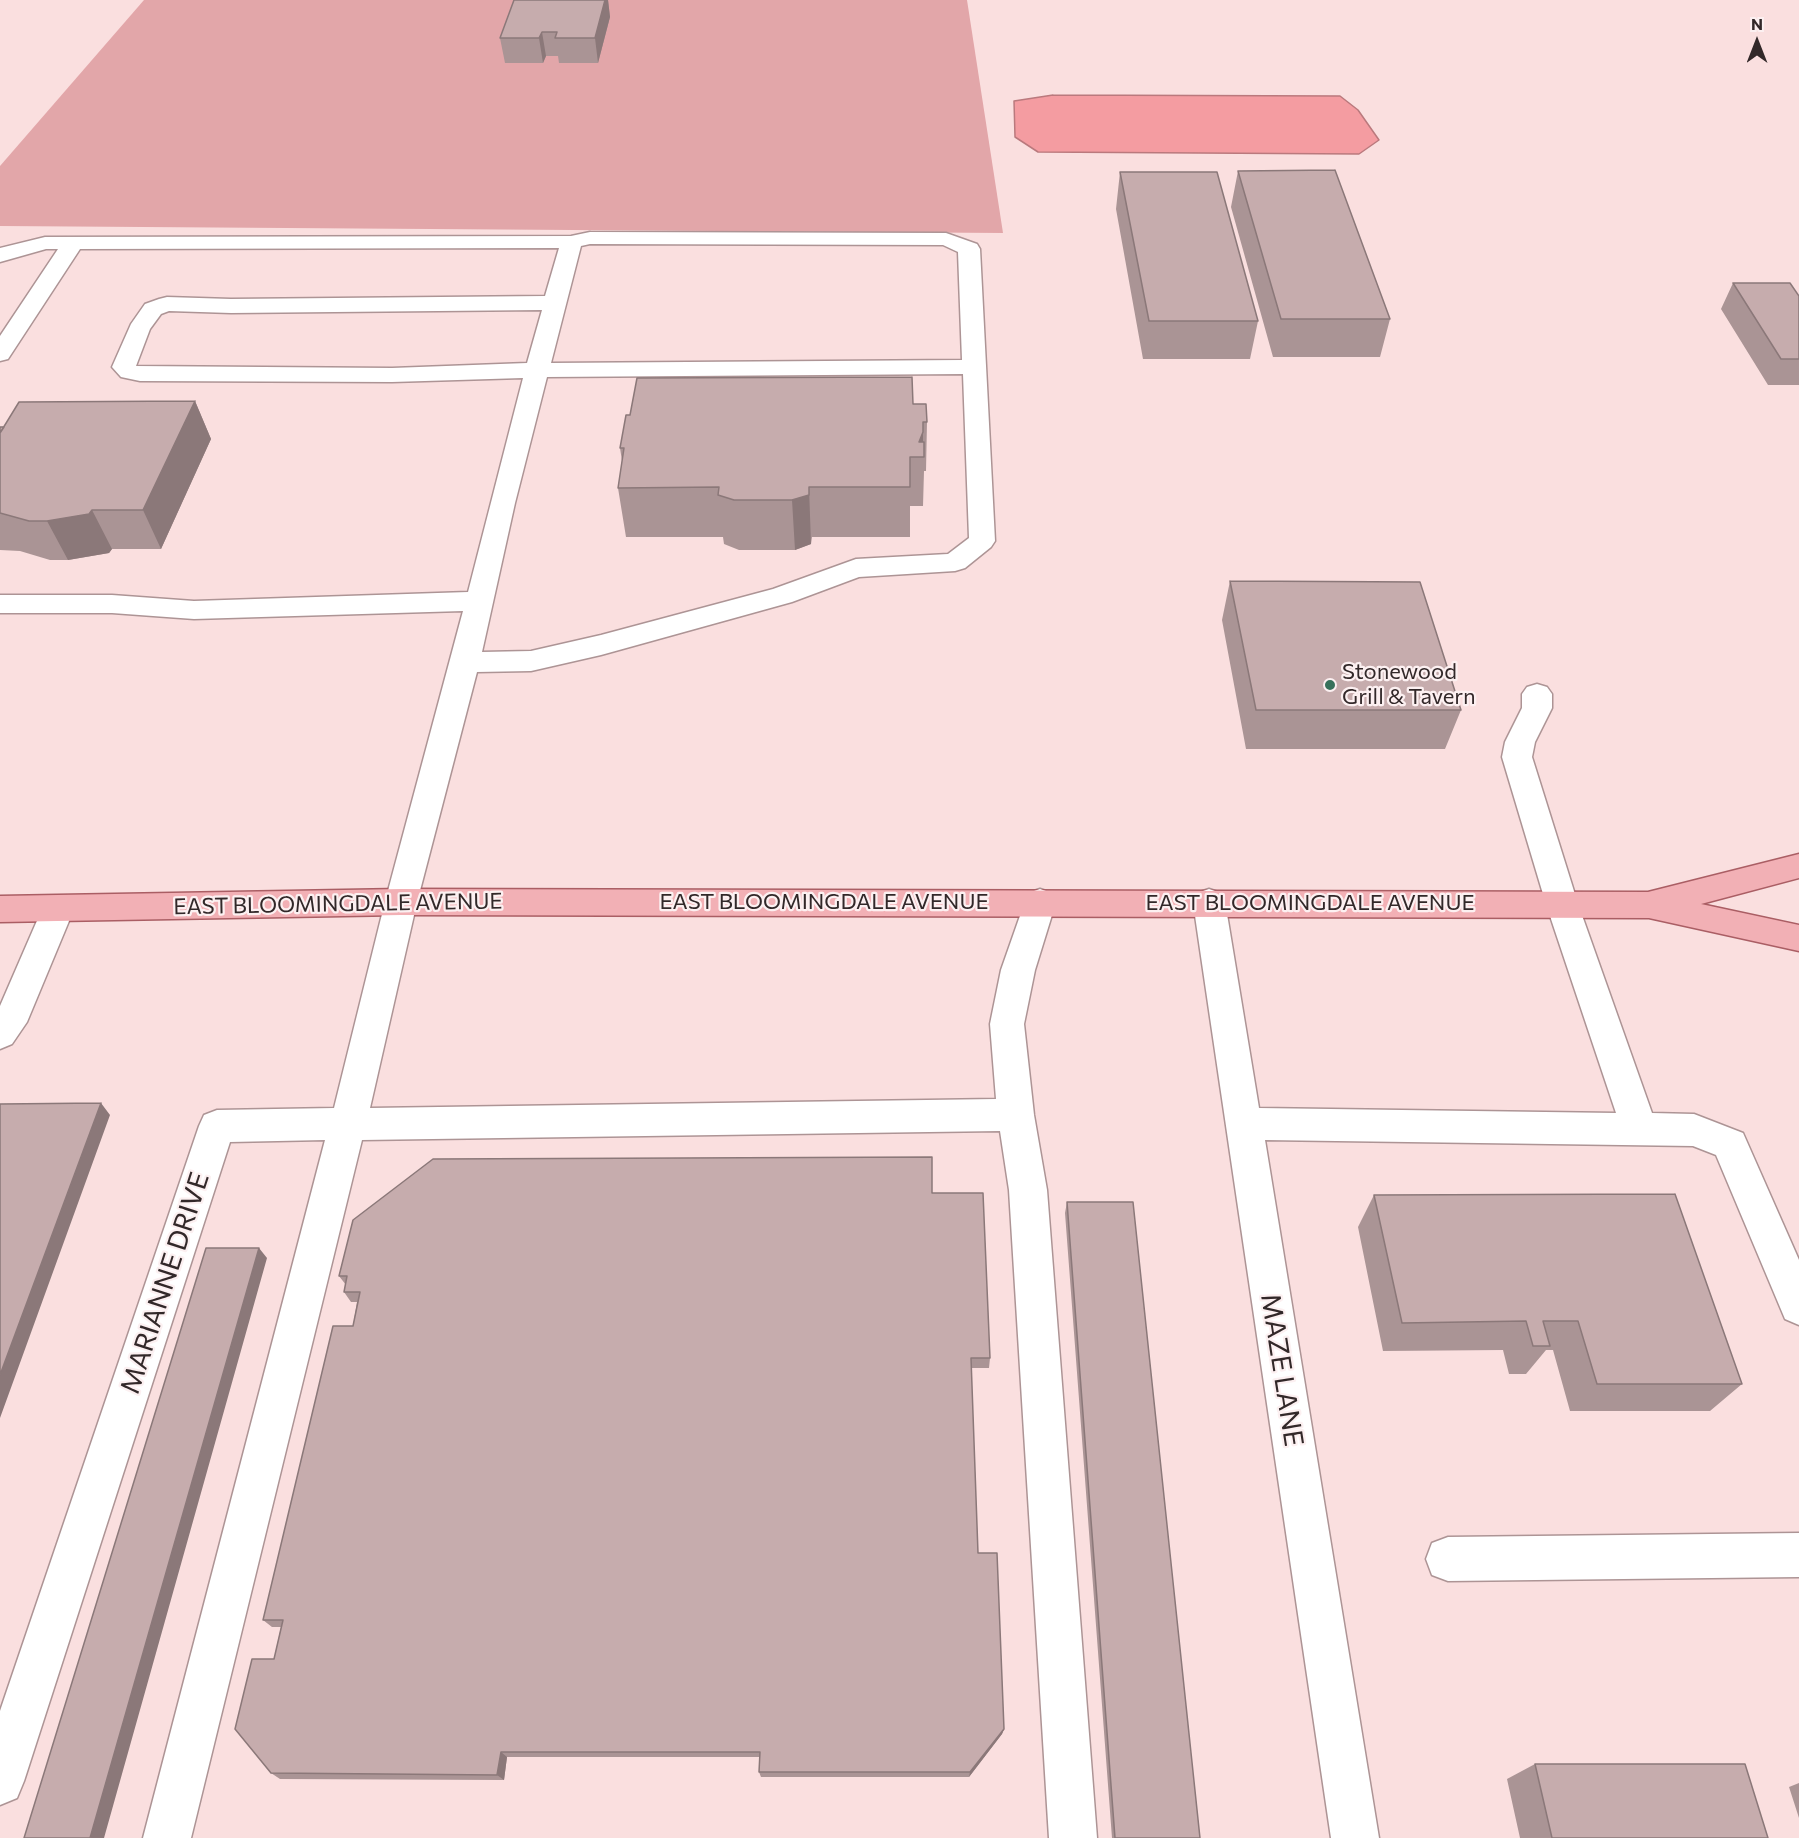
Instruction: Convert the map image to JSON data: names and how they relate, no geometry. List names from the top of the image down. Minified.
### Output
{"streets":{"main road":["EAST BLOOMINGDALE AVENUE"],"street":["MARIANNE DRIVE","MAZE LANE"]},"crossings":[["EAST BLOOMINGDALE AVENUE","MAZE LANE"]],"places":["Stonewood Grill & Tavern"],"north":"top"}
